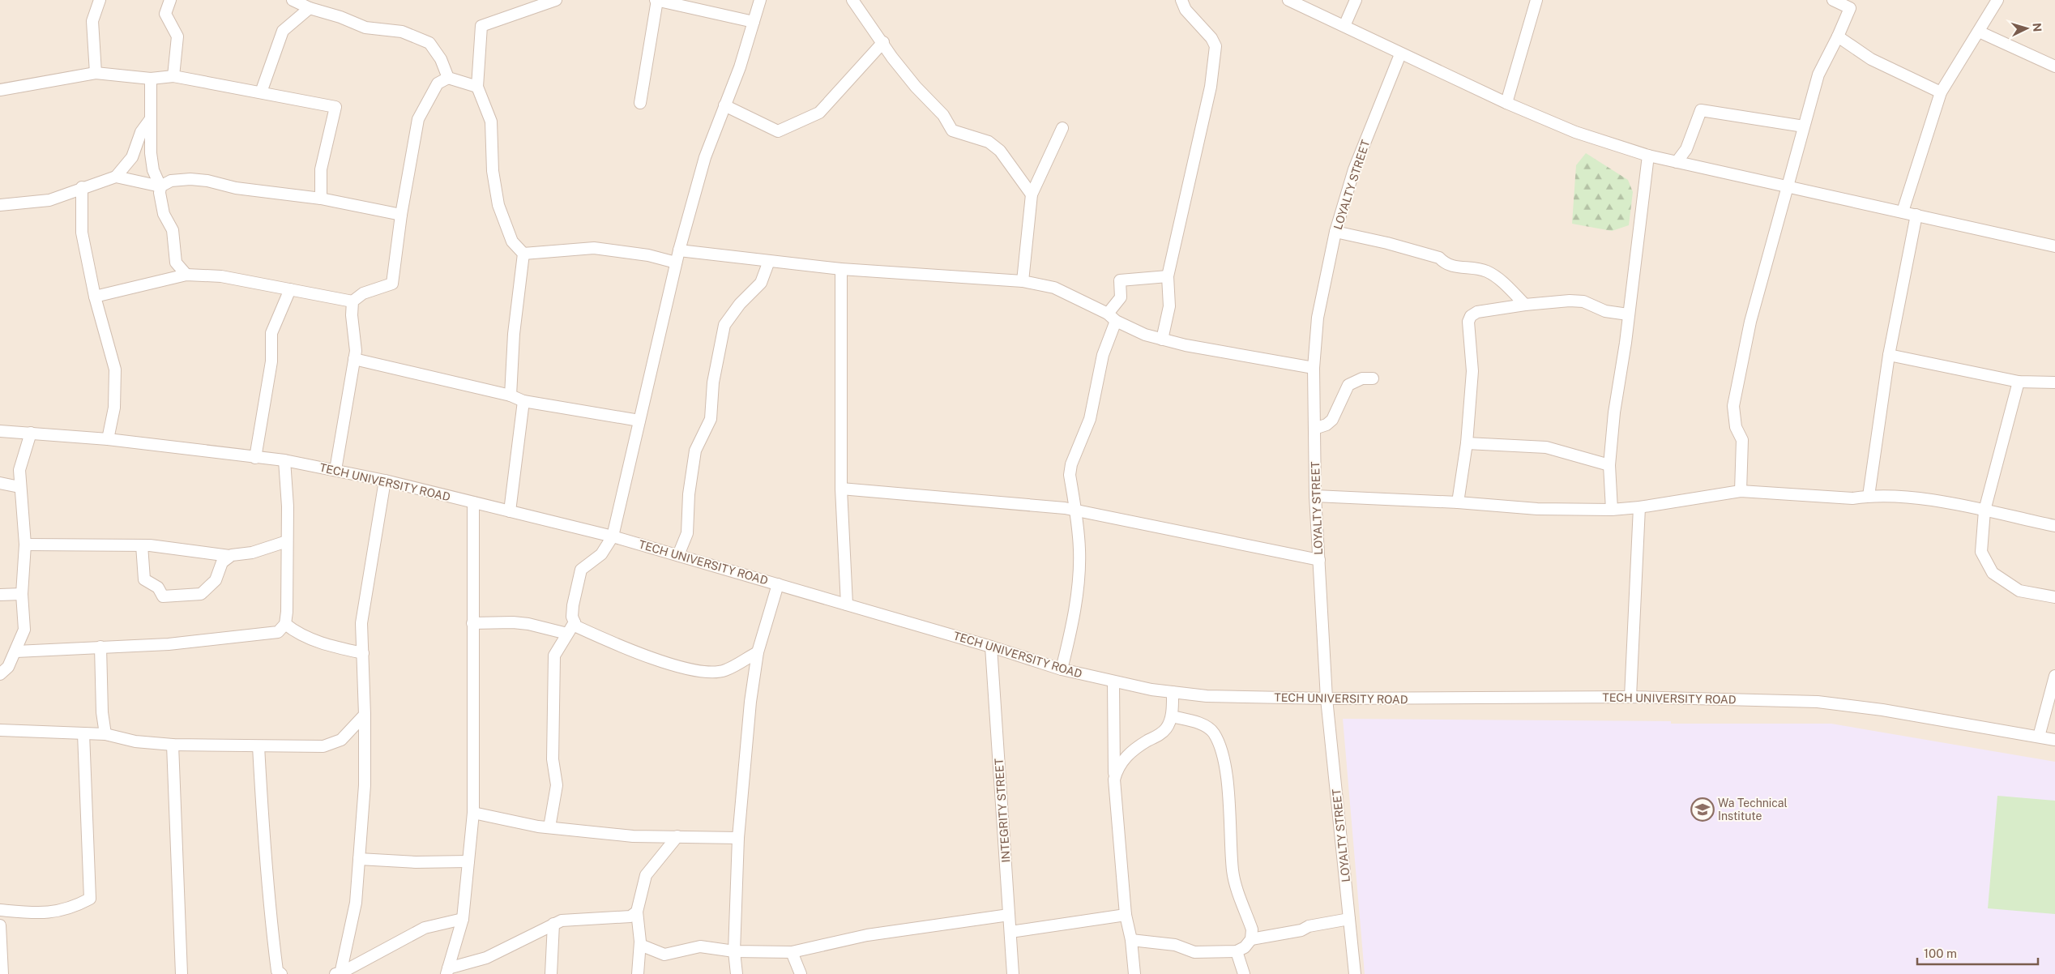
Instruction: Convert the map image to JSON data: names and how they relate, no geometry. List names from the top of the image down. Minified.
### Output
{"streets":{"street":["LOYALTY STREET","TECH UNIVERSITY ROAD","INTEGRITY STREET"]},"crossings":[["LOYALTY STREET","TECH UNIVERSITY ROAD"],["TECH UNIVERSITY ROAD","INTEGRITY STREET"]],"places":{"school or university":["Wa Technical Institute"]},"scale_bar":"100 m","north":"right"}
